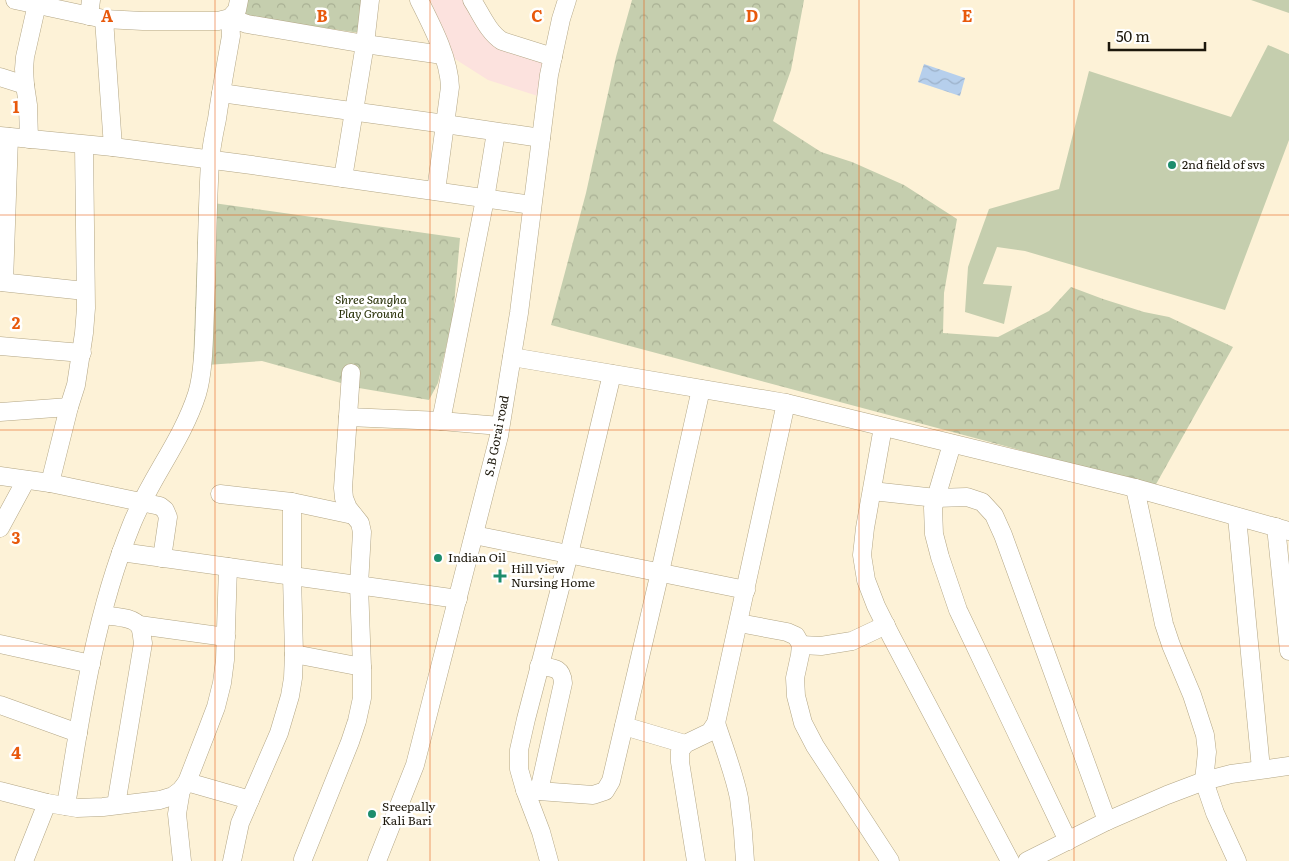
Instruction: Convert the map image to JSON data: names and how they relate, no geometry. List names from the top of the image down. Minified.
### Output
{"streets":{"street":["S.B Gorai road"]},"parks":["Shree Sangha Play Ground"],"places":{"other":["2nd field of svs","Indian Oil","Sreepally Kali Bari"],"health":["Hill View Nursing Home"]},"scale_bar":"50 m","grid":{"columns":["A","B","C","D","E"],"rows":["1","2","3","4"]}}
